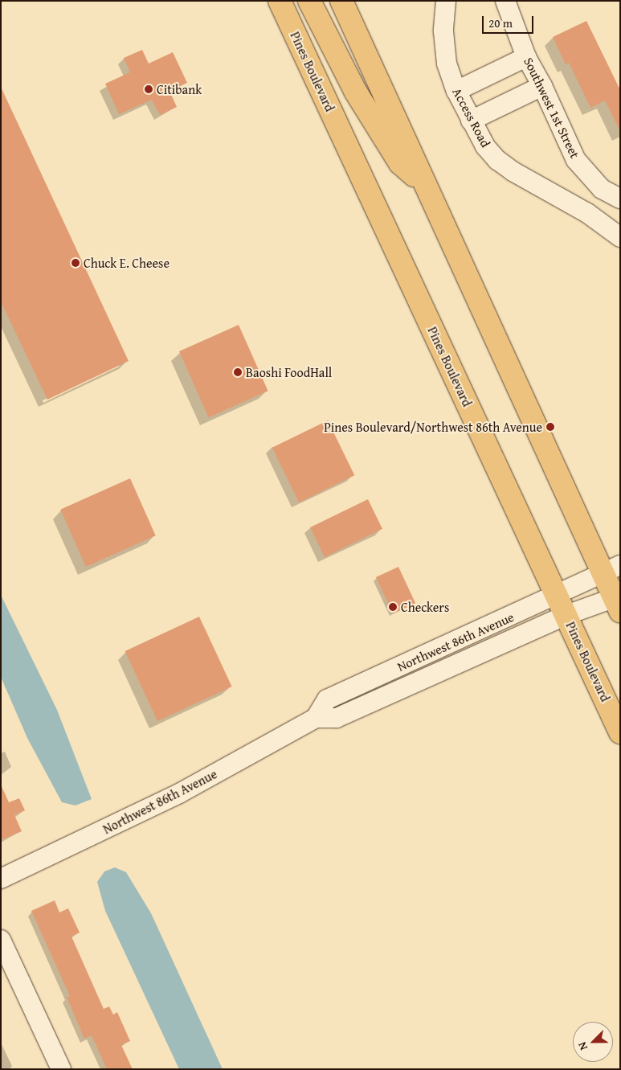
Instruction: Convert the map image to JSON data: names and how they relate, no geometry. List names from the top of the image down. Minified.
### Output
{"streets":{"highway":["Pines Boulevard"],"street":["Southwest 1st Street","Access Road","Northwest 86th Avenue"]},"crossings":[["Pines Boulevard","Northwest 86th Avenue"]],"places":["Citibank","Chuck E. Cheese","Baoshi FoodHall","Pines Boulevard/Northwest 86th Avenue","Checkers"],"scale_bar":"20 m","north":"bottom left"}
